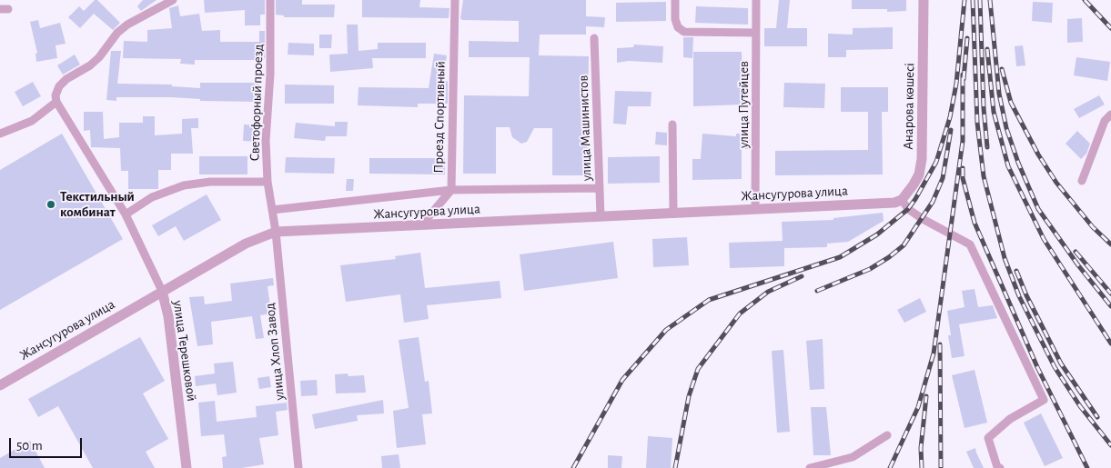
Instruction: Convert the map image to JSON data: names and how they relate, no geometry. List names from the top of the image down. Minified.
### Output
{"streets":{"street":["Светофорный проезд","улица Путейцев","Анарова көшесі","Проезд Спортивный","улица Машинистов","Жансугурова улица","улица Терешковой","улица Хлоп Завод"]},"crossings":[["Светофорный проезд","Жансугурова улица"],["Светофорный проезд","улица Хлоп Завод"],["улица Путейцев","Жансугурова улица"],["Анарова көшесі","Жансугурова улица"],["Проезд Спортивный","Жансугурова улица"],["улица Машинистов","Жансугурова улица"],["Жансугурова улица","улица Терешковой"],["Жансугурова улица","улица Хлоп Завод"]],"places":["Текстильный комбинат"],"scale_bar":"50 m"}
